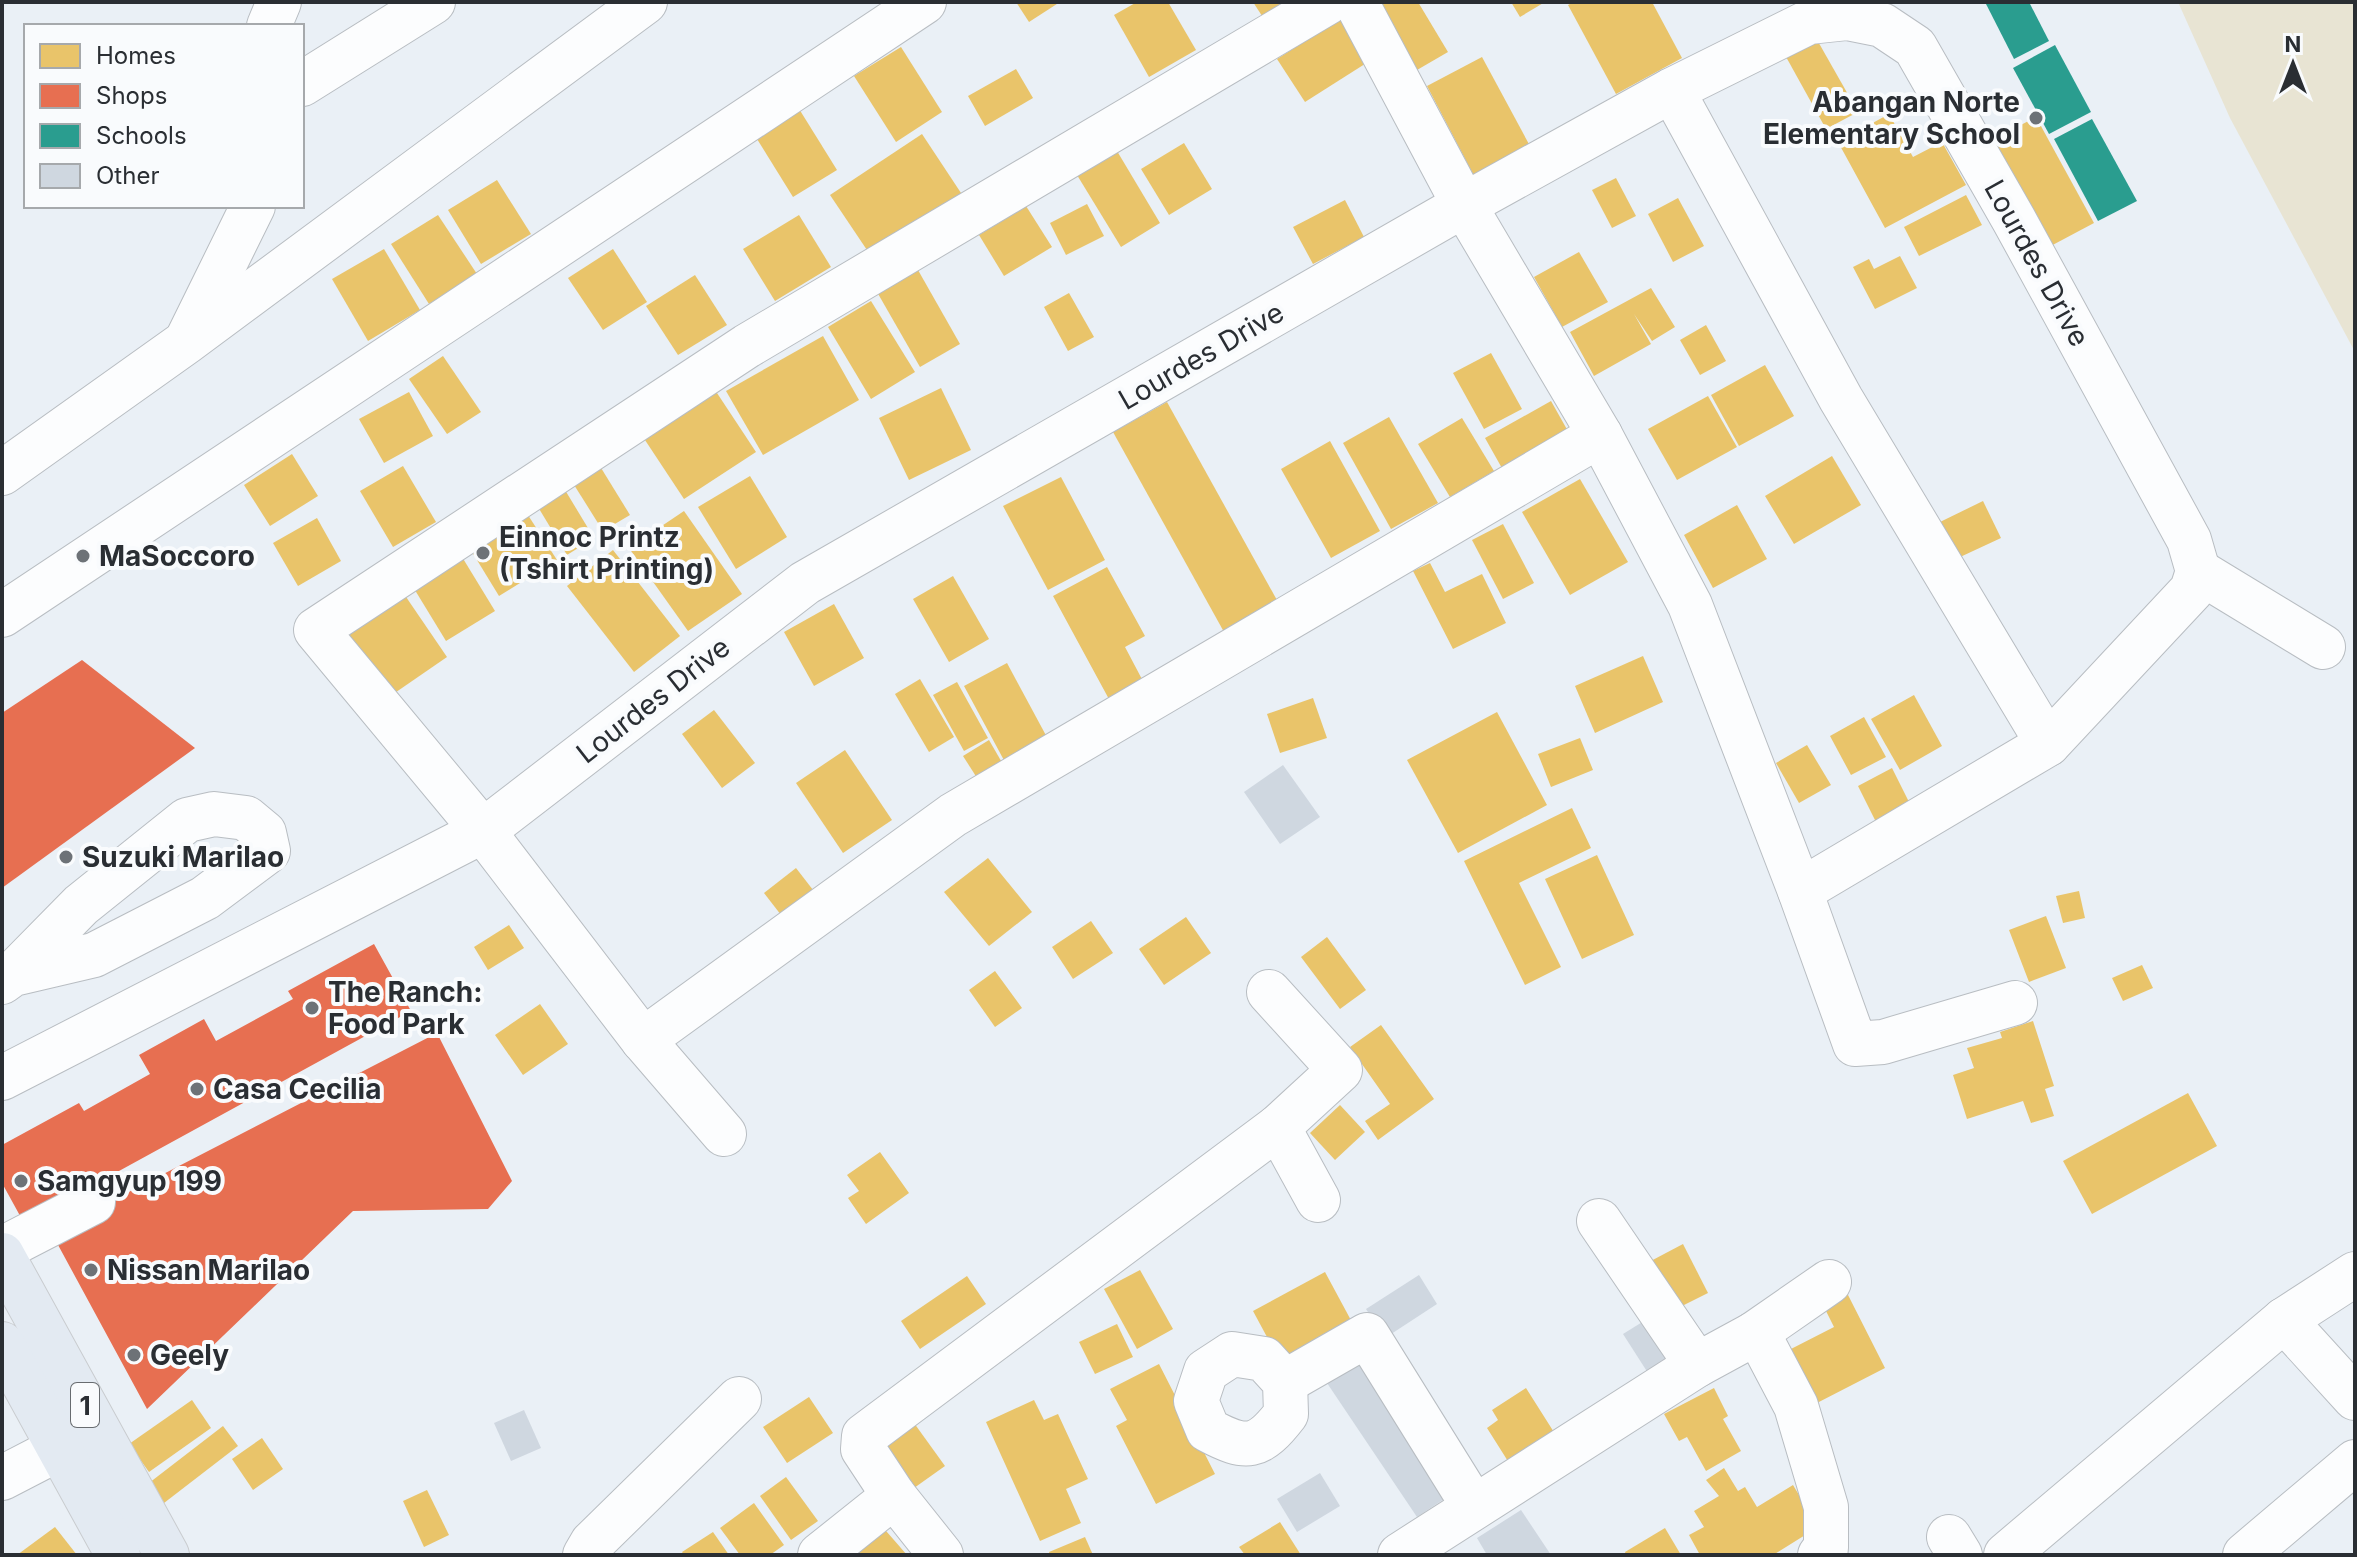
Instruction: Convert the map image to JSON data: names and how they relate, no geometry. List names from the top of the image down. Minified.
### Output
{"streets":{"highway":["1"],"street":["Lourdes Drive"]},"places":["Abangan Norte Elementary School","Einnoc Printz (Tshirt Printing)","MaSoccoro","Suzuki Marilao","The Ranch: Food Park","Casa Cecilia","Samgyup 199","Nissan Marilao","Geely"],"legend":["Homes","Shops","Schools","Other"],"north":"top"}
